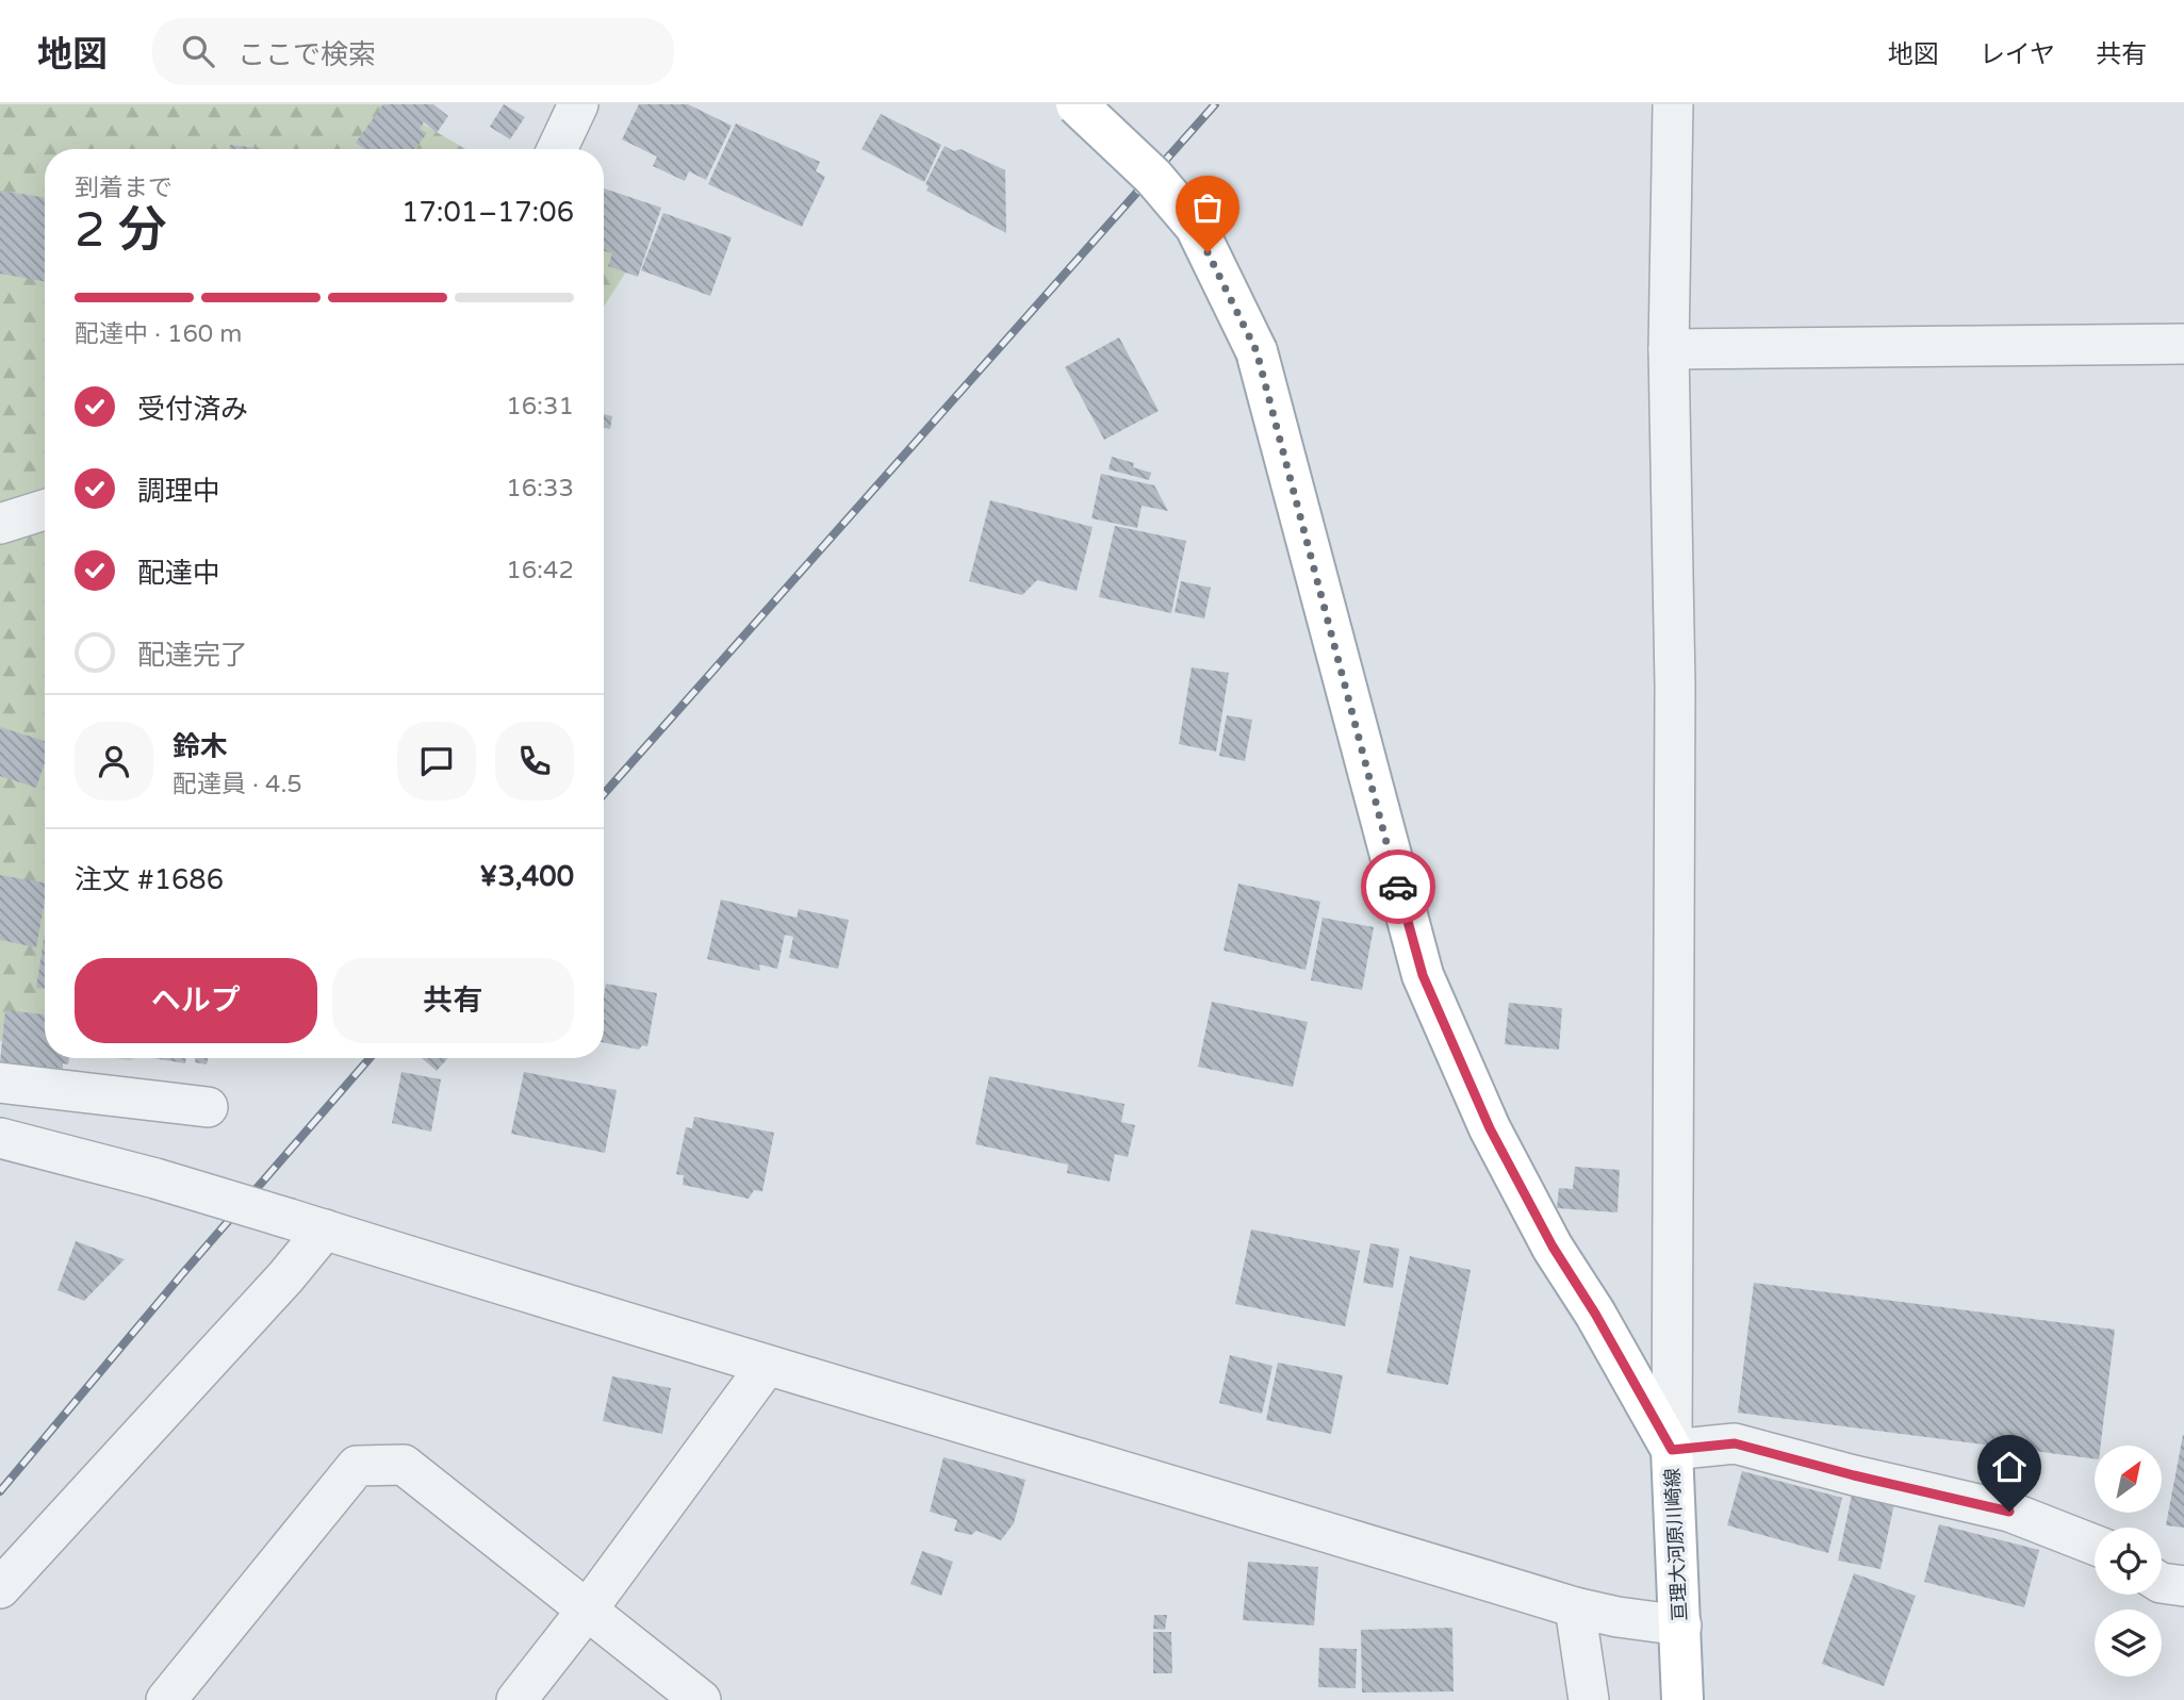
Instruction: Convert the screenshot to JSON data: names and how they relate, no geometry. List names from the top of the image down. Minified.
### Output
{"streets":{"main road":["亘理大河原川崎線"]},"north":"top right","page":{"header":"地図","search":"ここで検索","nav":["地図","レイヤ","共有"],"heading":["2 分","到着まで","17:01–17:06"],"panel":["鈴木","配達員 · 4.5","注文 #1686","¥3,400"],"bar":"配達中 · 160 m","list":[["受付済み","16:31"],["調理中","16:33"],["配達中","16:42"],"配達完了"],"buttons":["ヘルプ","共有"]}}
